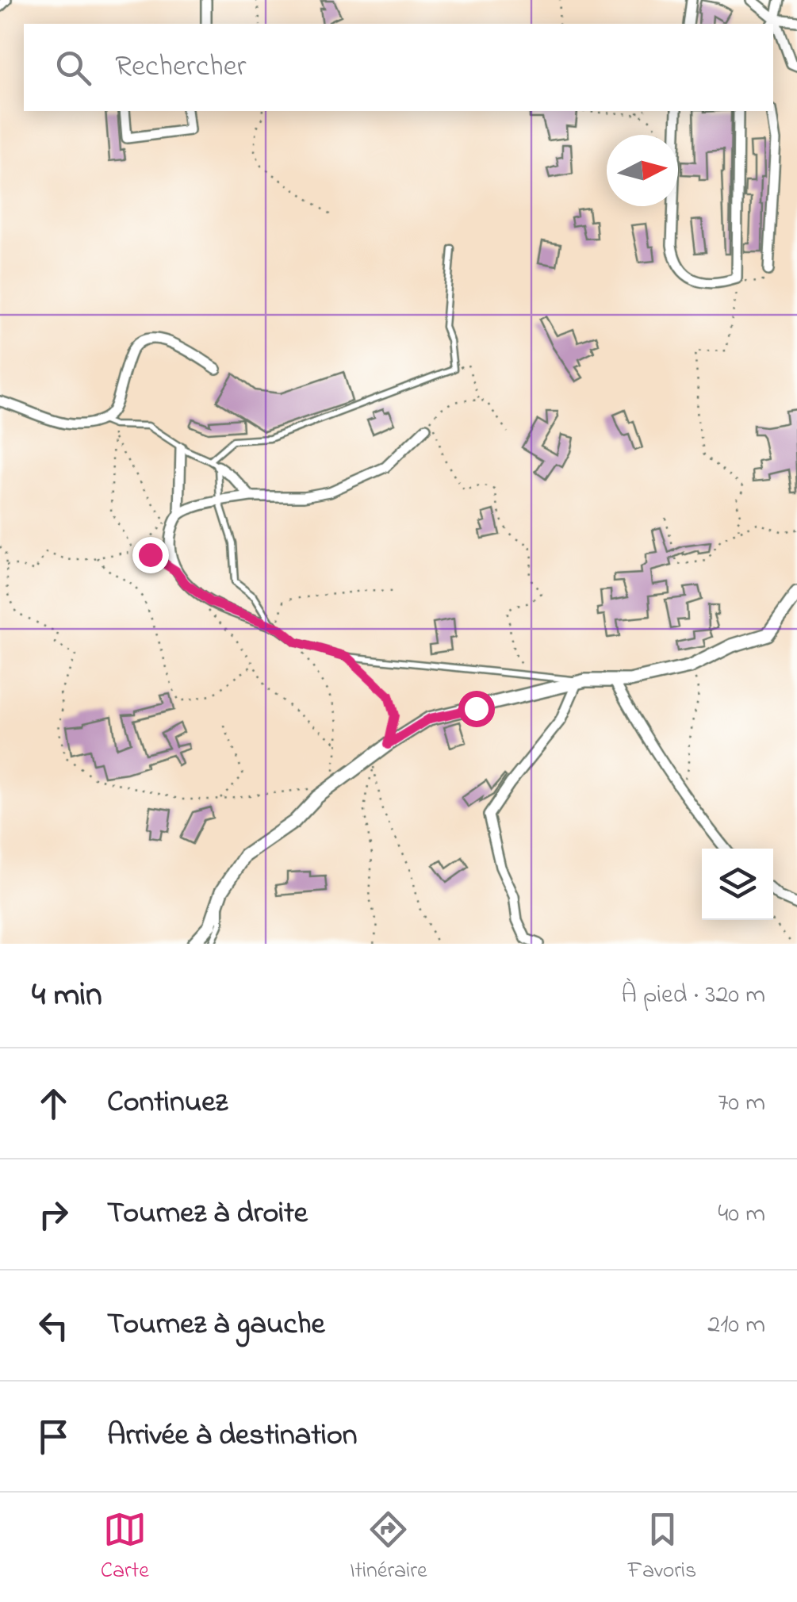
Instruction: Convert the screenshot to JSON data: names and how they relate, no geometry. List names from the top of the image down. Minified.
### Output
{"north":"right","page":{"search":"Rechercher","heading":["4 min","À pied · 320 m"],"list":[["Continuez","70 m"],["Tournez à droite","40 m"],["Tournez à gauche","210 m"],"Arrivée à destination"],"nav":["Carte","Itinéraire","Favoris"]}}
